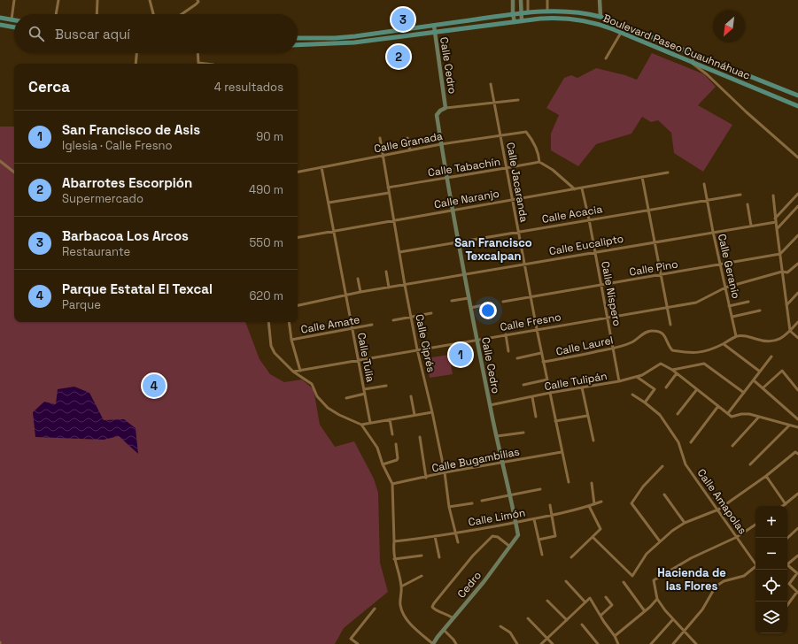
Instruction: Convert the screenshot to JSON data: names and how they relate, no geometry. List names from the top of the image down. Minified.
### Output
{"streets":{"main road":["Boulevard Paseo Cuauhnáhuac"],"street":["Calle Cedro","Calle Granada","Calle Tabachín","Calle Jacaranda","Calle Naranjo","Calle Acacia","Calle Eucalipto","Calle Geranio","Calle Pino","Calle Níspero","Calle Fresno","Calle Amate","Calle Ciprés","Calle Laurel","Calle Tulia","Calle Tulipán","Calle Bugambilias","Calle Amapolas","Calle Limón","Cedro"]},"crossings":[["Boulevard Paseo Cuauhnáhuac","Calle Cedro"],["Calle Cedro","Calle Granada"],["Calle Cedro","Calle Tabachín"],["Calle Cedro","Calle Naranjo"],["Calle Cedro","Calle Acacia"],["Calle Cedro","Calle Eucalipto"],["Calle Cedro","Calle Fresno"],["Calle Cedro","Calle Tulipán"],["Calle Cedro","Calle Bugambilias"],["Calle Cedro","Calle Limón"],["Calle Cedro","Cedro"],["Calle Granada","Calle Tabachín"],["Calle Granada","Calle Jacaranda"],["Calle Granada","Calle Ciprés"],["Calle Tabachín","Calle Jacaranda"],["Calle Tabachín","Calle Ciprés"],["Calle Jacaranda","Calle Naranjo"],["Calle Jacaranda","Calle Acacia"],["Calle Jacaranda","Calle Eucalipto"],["Calle Jacaranda","Calle Pino"],["Calle Jacaranda","Calle Fresno"],["Calle Jacaranda","Calle Laurel"],["Calle Jacaranda","Calle Tulipán"],["Calle Jacaranda","Calle Bugambilias"],["Calle Naranjo","Calle Níspero"],["Calle Naranjo","Calle Ciprés"],["Calle Naranjo","Calle Tulia"],["Calle Acacia","Calle Geranio"],["Calle Acacia","Calle Níspero"],["Calle Acacia","Calle Ciprés"],["Calle Eucalipto","Calle Geranio"],["Calle Eucalipto","Calle Níspero"],["Calle Eucalipto","Calle Ciprés"],["Calle Eucalipto","Calle Tulia"],["Calle Geranio","Calle Pino"],["Calle Geranio","Calle Fresno"],["Calle Pino","Calle Níspero"],["Calle Níspero","Calle Fresno"],["Calle Níspero","Calle Laurel"],["Calle Níspero","Calle Tulipán"],["Calle Fresno","Calle Ciprés"],["Calle Fresno","Calle Tulia"],["Calle Amate","Calle Tulia"],["Calle Ciprés","Calle Bugambilias"],["Calle Ciprés","Calle Limón"]],"districts":["San Francisco Texcalpan","Hacienda de las Flores"],"north":"bottom left","page":{"pins":["3","2","1","4"],"search":"Buscar aquí","heading":["Cerca","4 resultados"],"list":[{"mark":"1","name":"San Francisco de Asis","note":"Iglesia · Calle Fresno","value":"90 m"},{"mark":"2","name":"Abarrotes Escorpión","note":"Supermercado","value":"490 m"},{"mark":"3","name":"Barbacoa Los Arcos","note":"Restaurante","value":"550 m"},{"mark":"4","name":"Parque Estatal El Texcal","note":"Parque","value":"620 m"}],"map_buttons":["+","−"]}}
